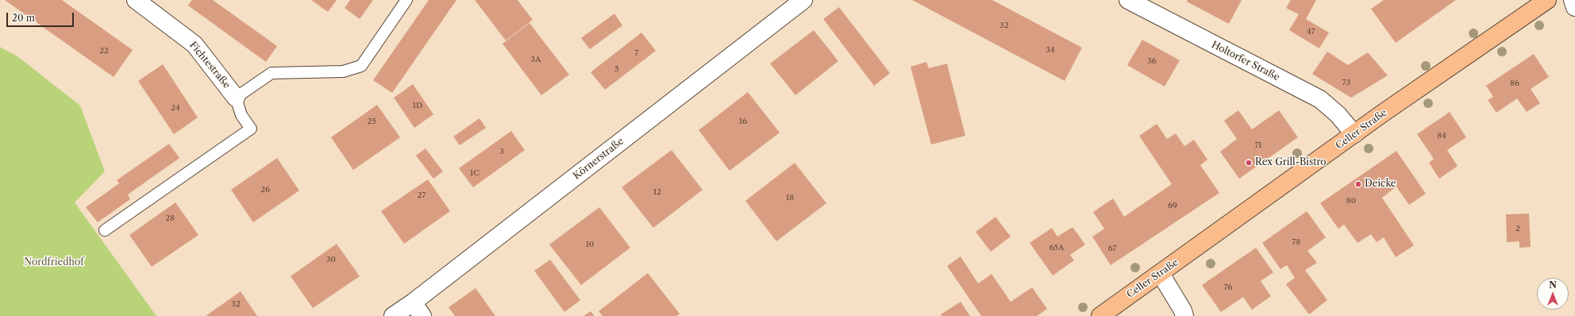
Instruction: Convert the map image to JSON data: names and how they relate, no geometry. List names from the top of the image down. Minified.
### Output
{"streets":{"main road":["Celler Straße"],"street":["Holtorfer Straße","Fichtestraße","Körnerstraße"]},"crossings":[["Holtorfer Straße","Celler Straße"]],"parks":["Nordfriedhof"],"places":["Rex Grill-Bistro","Deicke"],"house_numbers":["32","47","34","22","7","3A","36","5","73","86","1D","24","25","16","84","71","3","1C","26","12","27","18","80","69","28","2","78","10","65A","67","30","76","32"],"scale_bar":"20 m","north":"top"}
